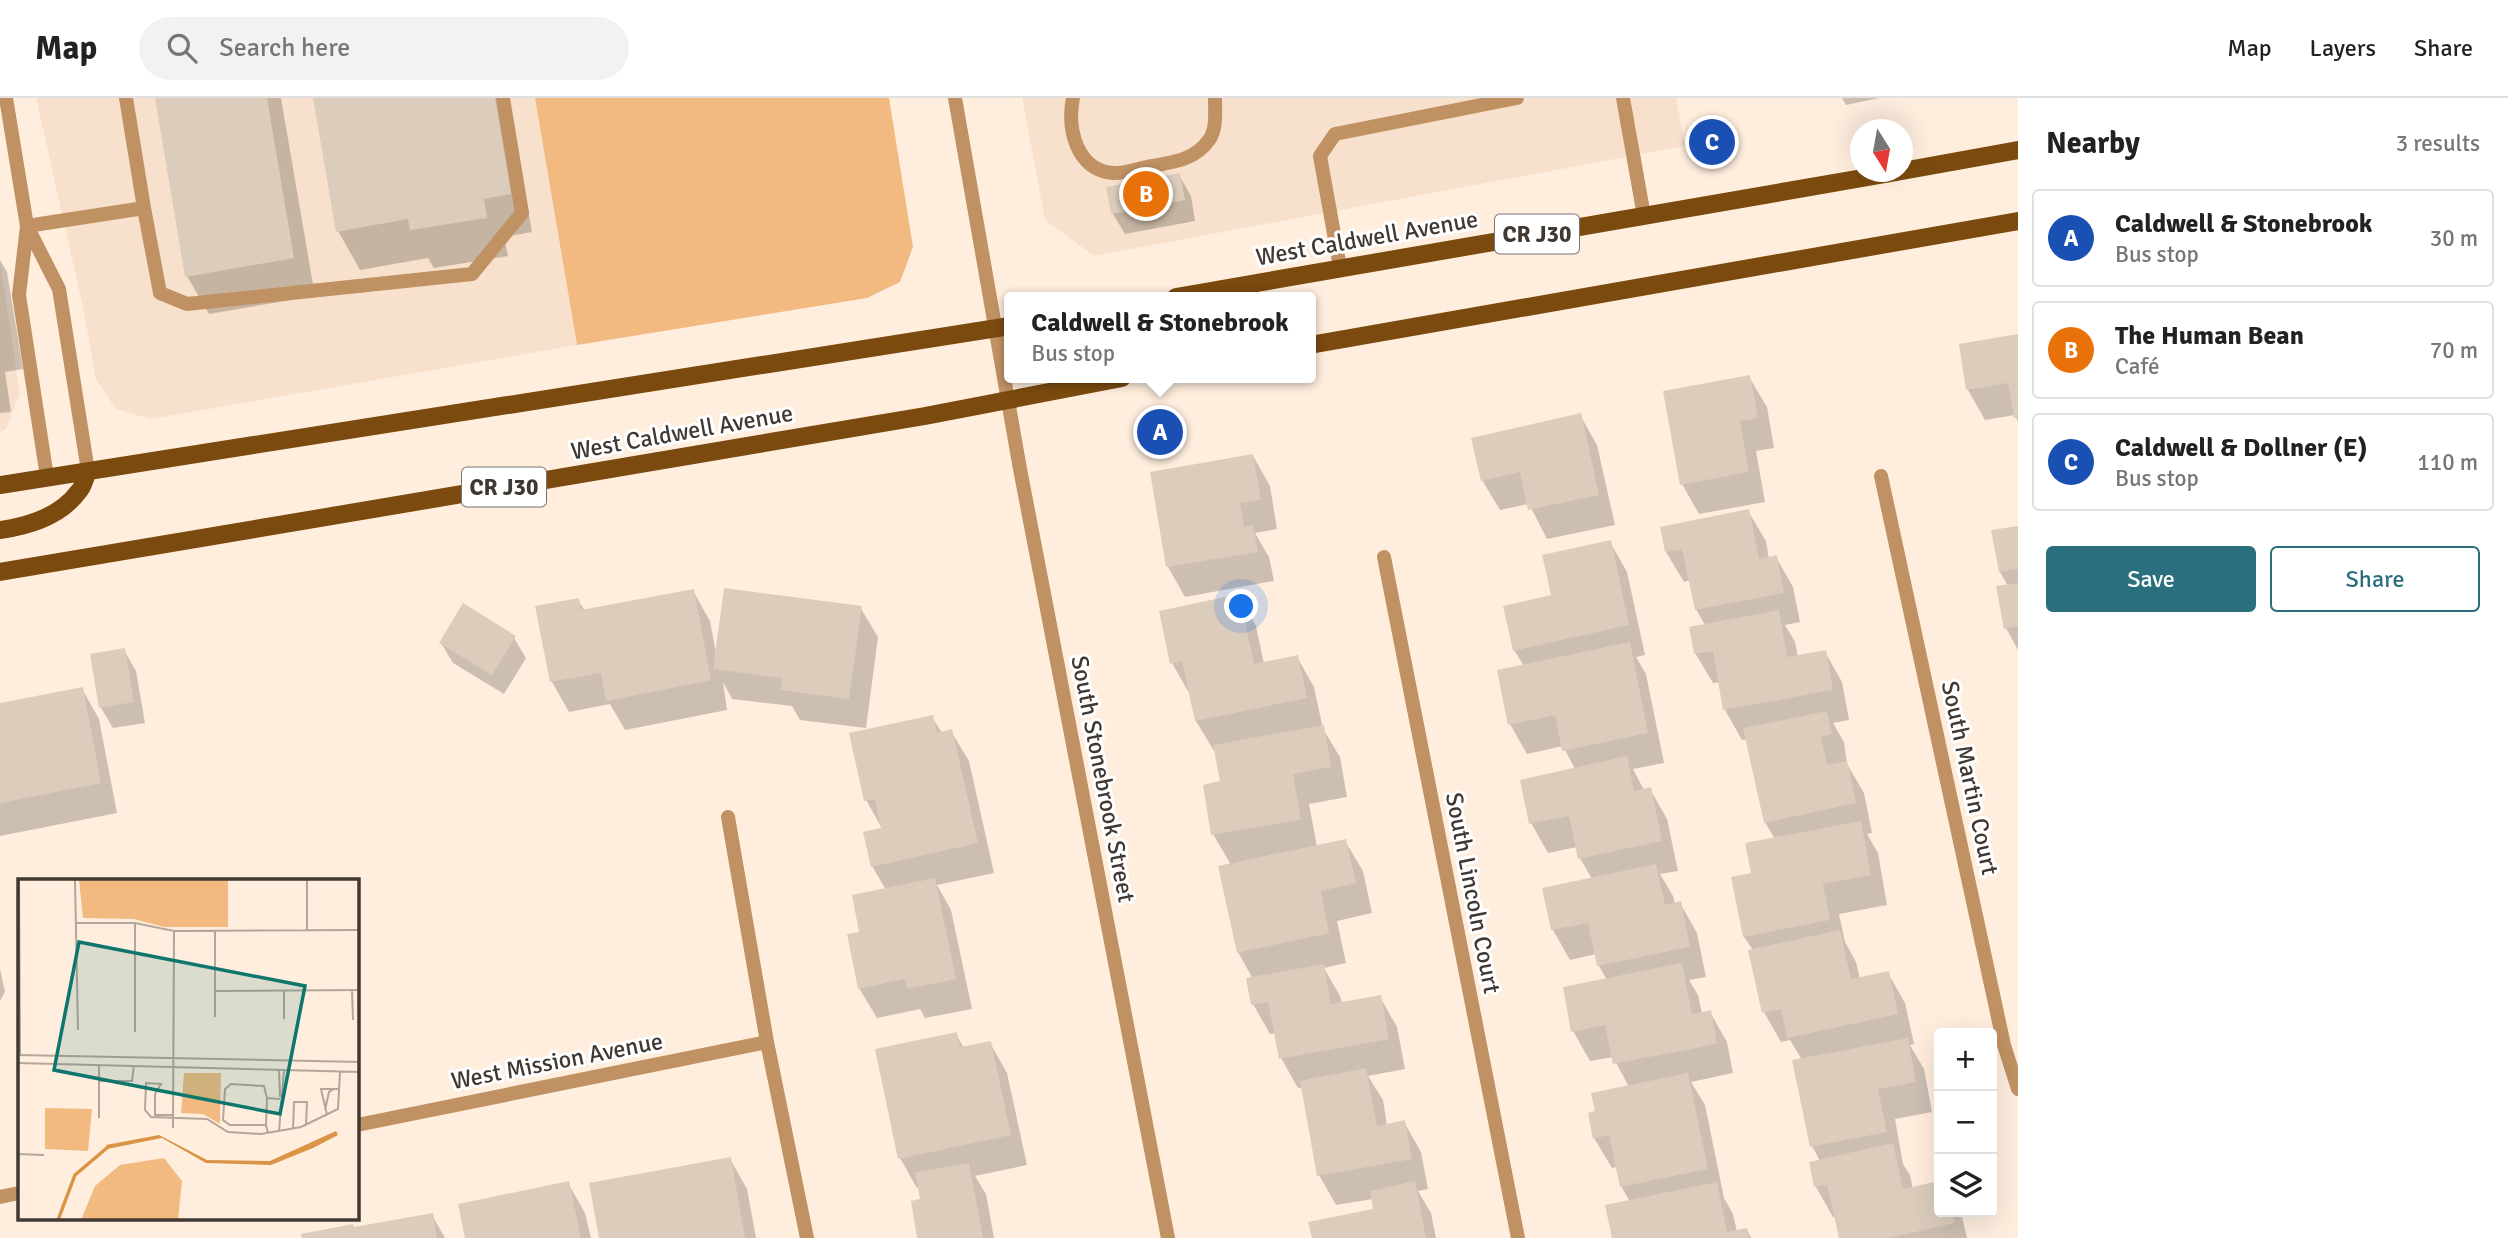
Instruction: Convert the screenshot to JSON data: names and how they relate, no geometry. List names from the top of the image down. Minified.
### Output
{"streets":{"main road":["CR J30","West Caldwell Avenue"],"street":["South Martin Court","South Stonebrook Street","South Lincoln Court","West Mission Avenue"]},"crossings":[["West Caldwell Avenue","South Stonebrook Street"]],"north":"bottom","page":{"header":"Map","search":"Search here","nav":["Map","Layers","Share"],"heading":["Nearby","3 results"],"pins":["C","B","A"],"list":[{"mark":"A","name":"Caldwell & Stonebrook","note":"Bus stop","value":"30 m"},{"mark":"B","name":"The Human Bean","note":"Café","value":"70 m"},{"mark":"C","name":"Caldwell & Dollner (E)","note":"Bus stop","value":"110 m"}],"popup":["Caldwell & Stonebrook","Bus stop"],"buttons":["Save","Share"],"map_buttons":["+","−"]}}
